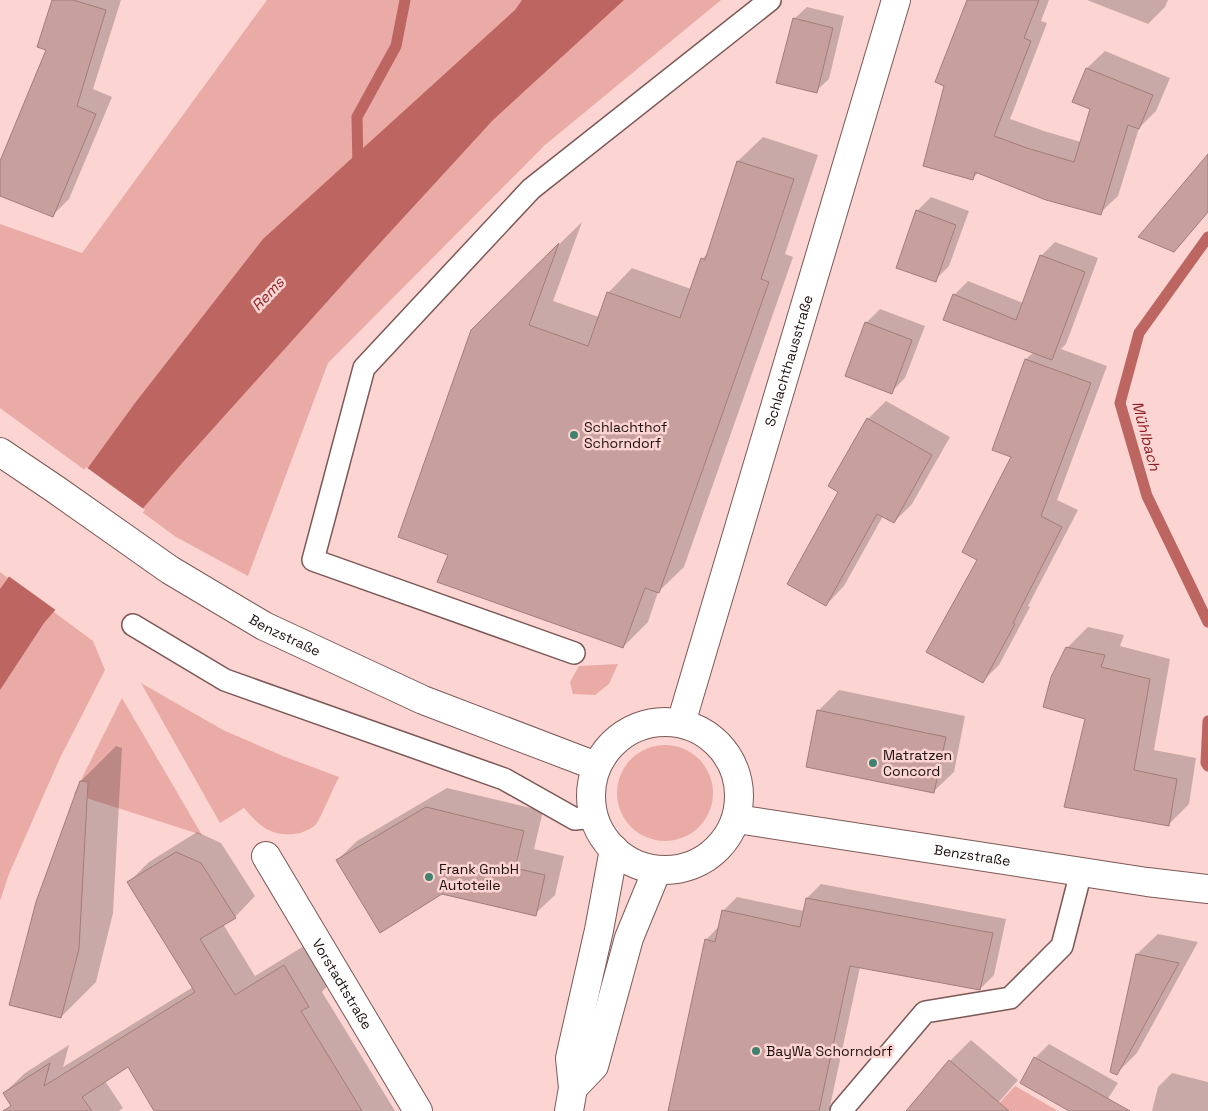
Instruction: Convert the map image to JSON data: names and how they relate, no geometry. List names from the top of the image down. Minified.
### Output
{"streets":{"main road":["Schlachthausstraße","Benzstraße","Vorstadtstraße"]},"crossings":[["Schlachthausstraße","Benzstraße"]],"water":["Rems","Mühlbach"],"places":["Schlachthof Schorndorf","Matratzen Concord","Frank GmbH Autoteile","BayWa Schorndorf"]}
